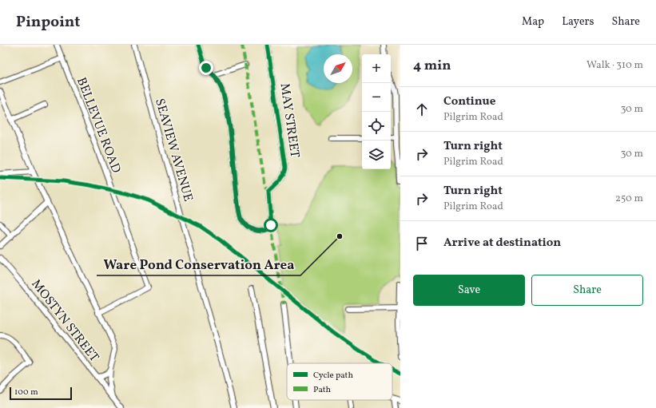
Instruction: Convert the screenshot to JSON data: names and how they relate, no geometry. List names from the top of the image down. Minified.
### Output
{"streets":{"street":["MAY STREET","BELLEVUE ROAD","SEAVIEW AVENUE","MOSTYN STREET"]},"places":["Ware Pond Conservation Area"],"legend":["Cycle path","Path"],"scale_bar":"100 m","north":"top right","page":{"header":"Pinpoint","nav":["Map","Layers","Share"],"heading":["4 min","Walk · 310 m"],"map_buttons":["+","−"],"list":[["Continue","Pilgrim Road","30 m"],["Turn right","Pilgrim Road","30 m"],["Turn right","Pilgrim Road","250 m"],"Arrive at destination"],"buttons":["Save","Share"],"scale":"100 m"}}
